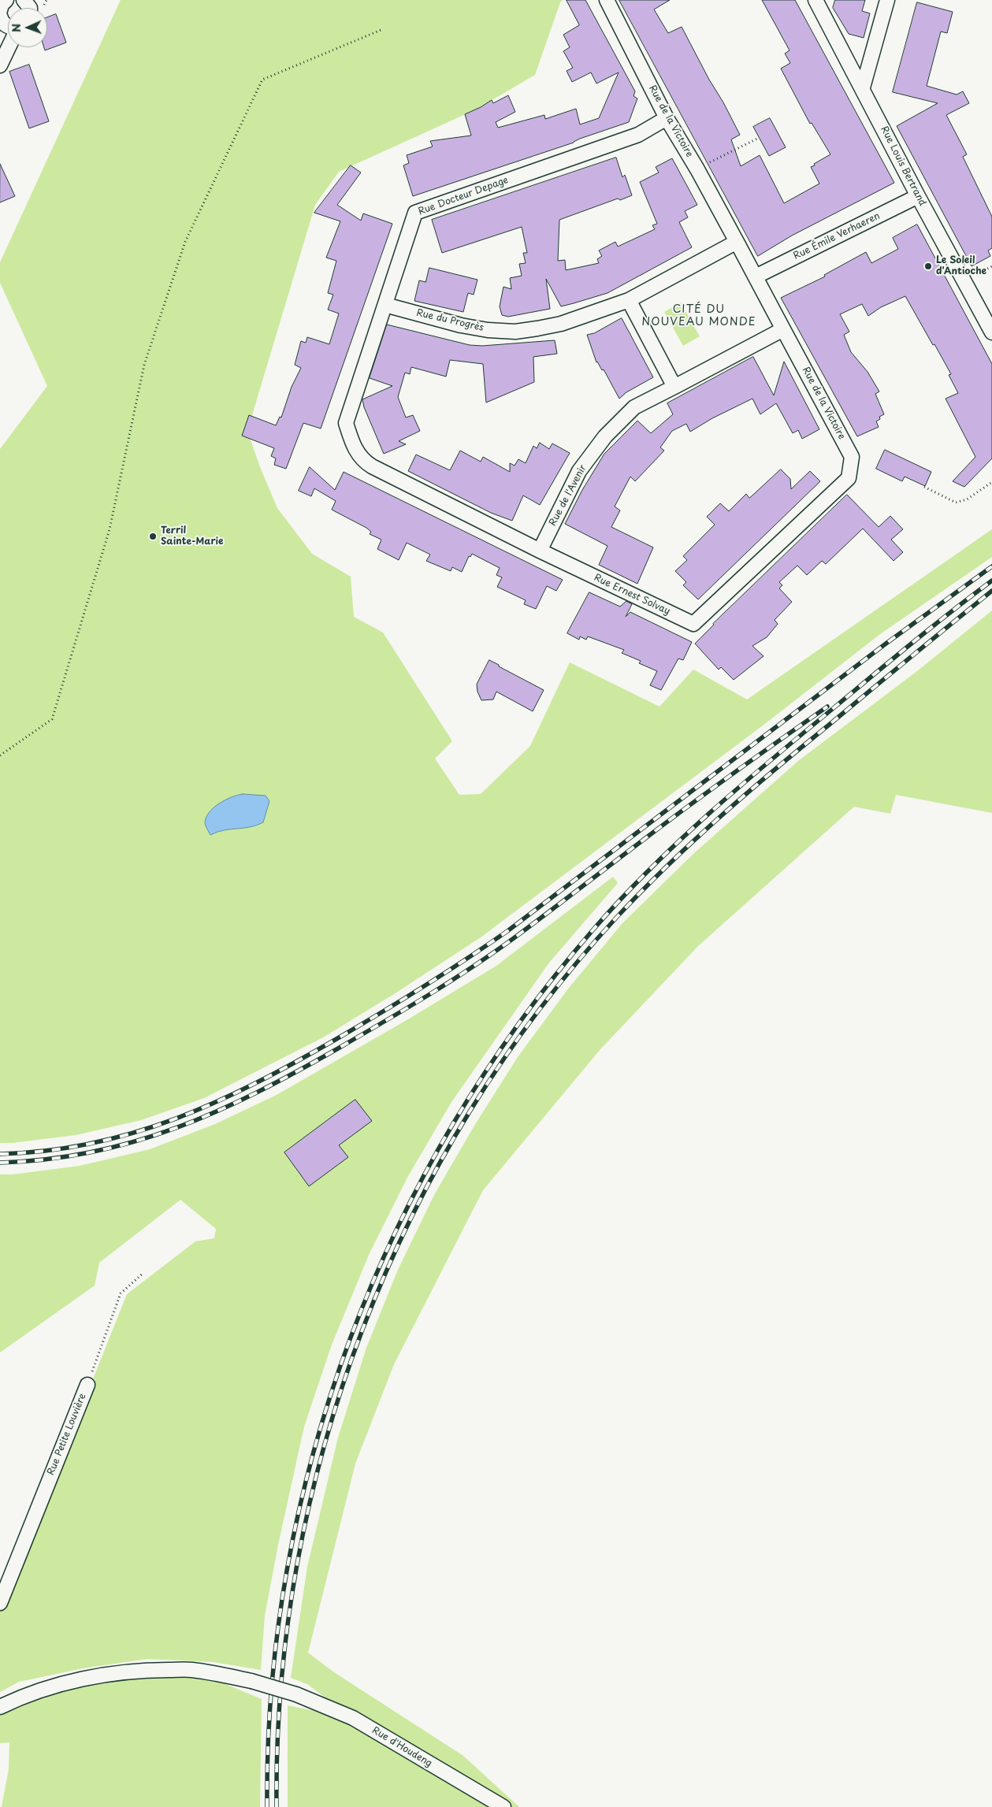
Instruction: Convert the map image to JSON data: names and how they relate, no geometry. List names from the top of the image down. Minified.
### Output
{"streets":{"street":["Rue de la Victoire","Rue Louis Bertrand","Rue Docteur Depage","Rue Émile Verhaeren","Rue du Progrès","Rue de l'Avenir","Rue Ernest Solvay","Rue Petite Louvière","Rue d'Houdeng"]},"crossings":[["Rue de la Victoire","Rue Docteur Depage"],["Rue de la Victoire","Rue Émile Verhaeren"],["Rue de la Victoire","Rue du Progrès"],["Rue de la Victoire","Rue de l'Avenir"],["Rue de la Victoire","Rue Ernest Solvay"],["Rue Louis Bertrand","Rue Émile Verhaeren"],["Rue Docteur Depage","Rue du Progrès"],["Rue Docteur Depage","Rue Ernest Solvay"],["Rue de l'Avenir","Rue Ernest Solvay"]],"districts":["CITÉ DU NOUVEAU MONDE"],"places":["Le Soleil d'Antioche","Terril Sainte-Marie"],"north":"left"}
